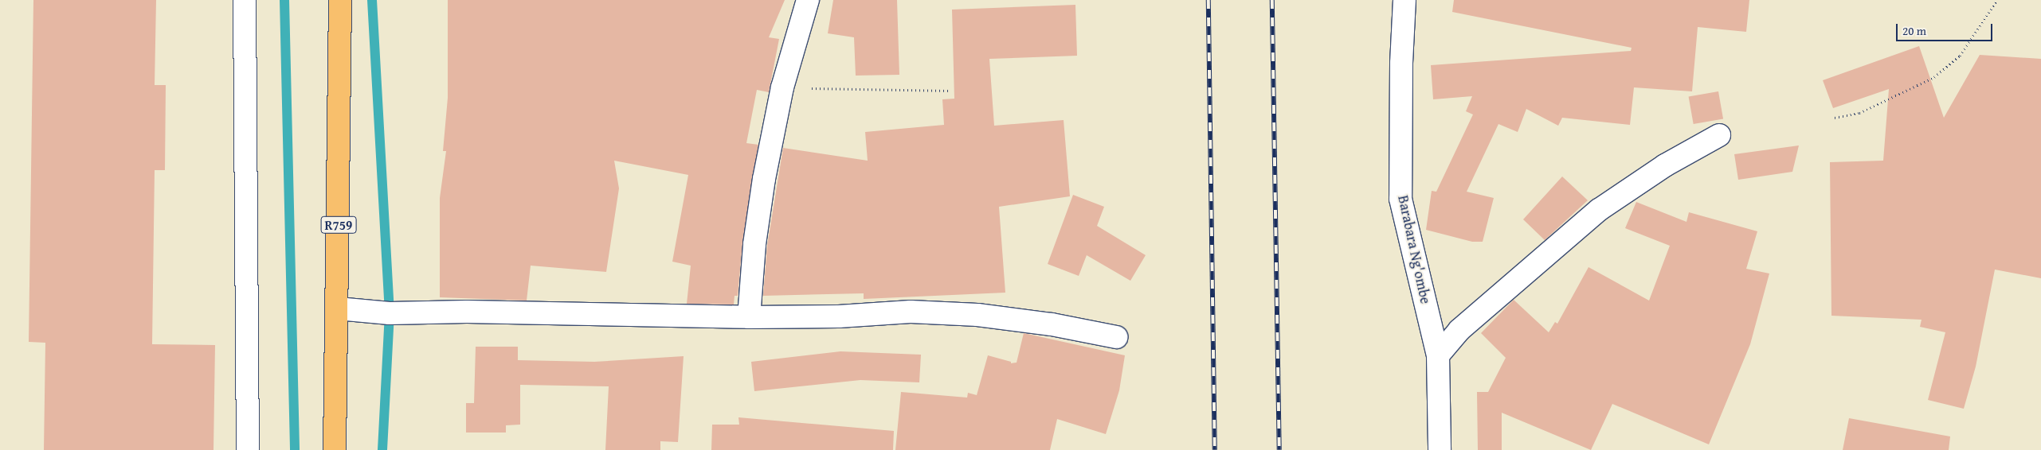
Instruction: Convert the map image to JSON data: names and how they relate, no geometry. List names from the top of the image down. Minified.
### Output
{"streets":{"main road":["R759"],"street":["Barabara Ng'ombe"]},"scale_bar":"20 m"}
